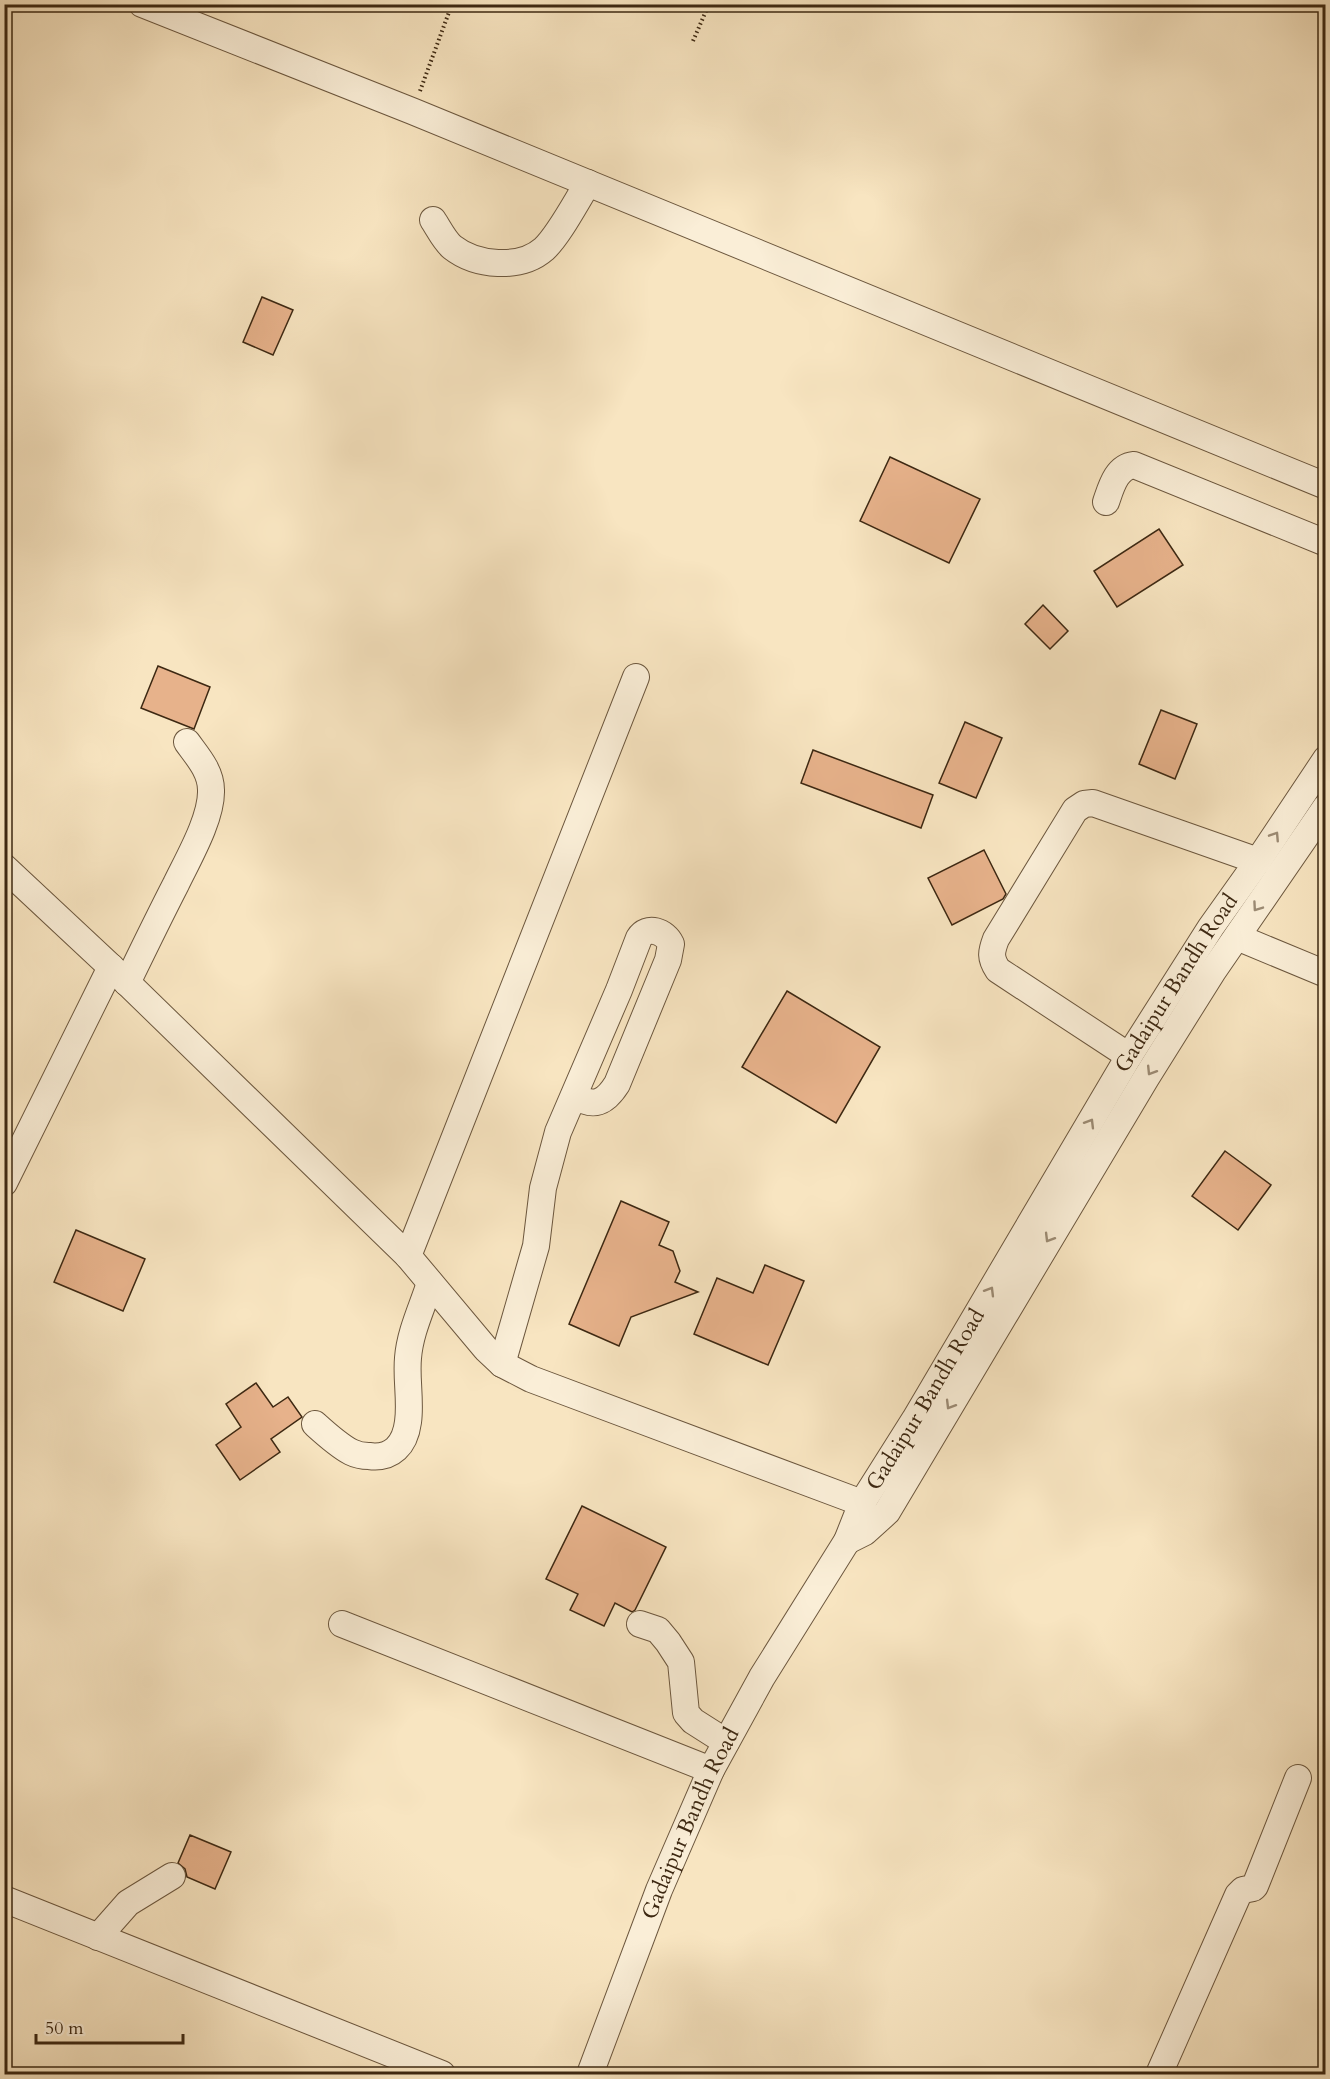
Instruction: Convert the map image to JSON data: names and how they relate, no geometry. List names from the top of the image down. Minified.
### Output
{"streets":{"street":["Gadaipur Bandh Road"]},"scale_bar":"50 m"}
